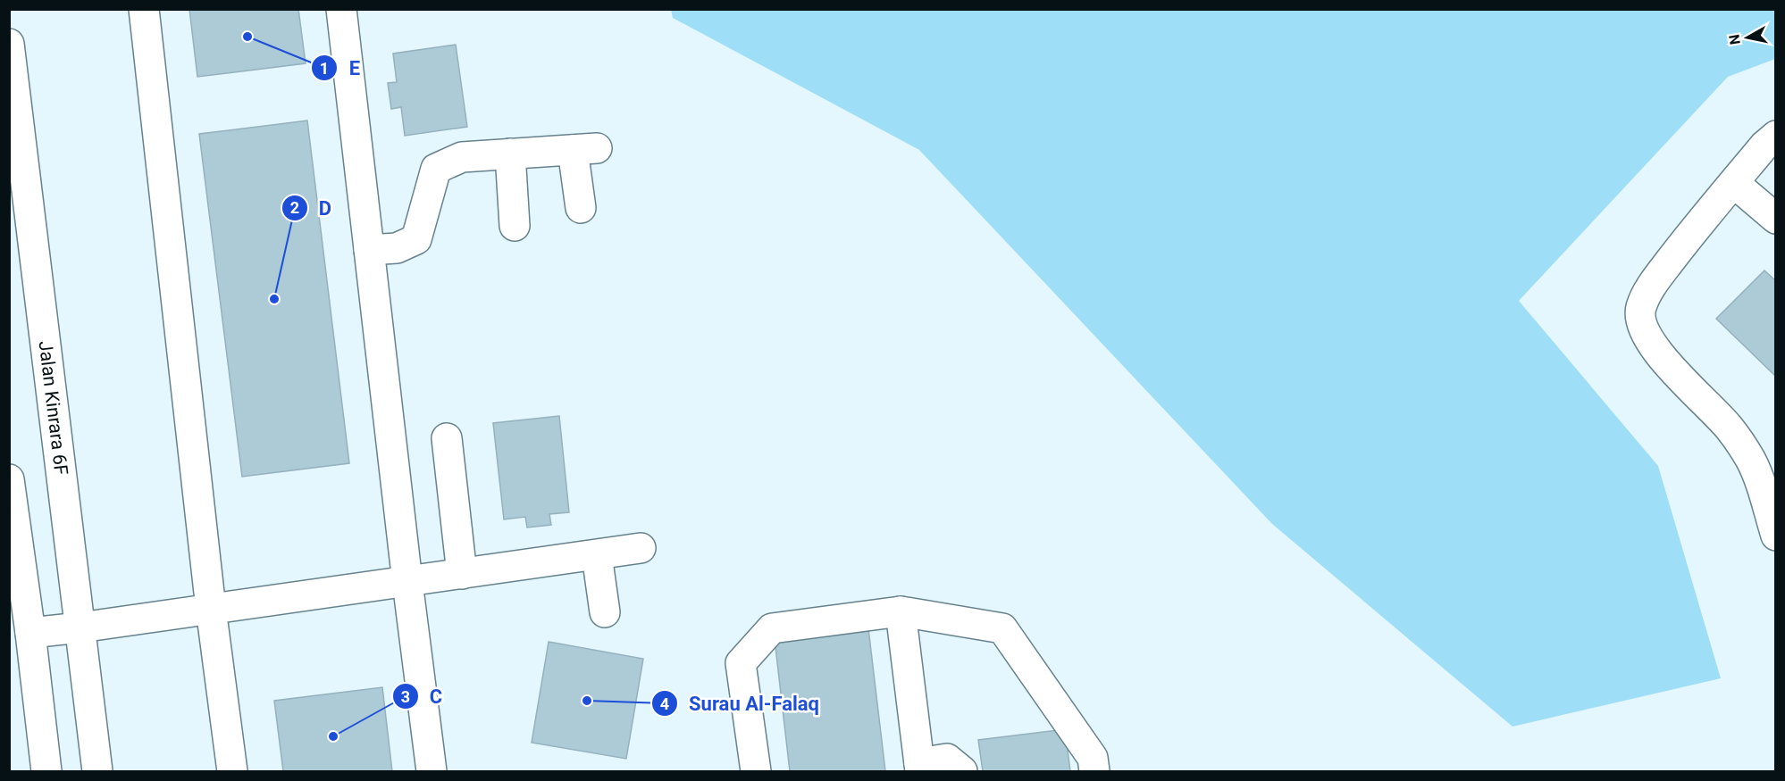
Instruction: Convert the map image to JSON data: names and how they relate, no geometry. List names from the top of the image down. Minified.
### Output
{"streets":{"main road":["Jalan Kinrara 6F"]},"places":["E","D","Surau Al-Falaq","C"],"north":"left"}
